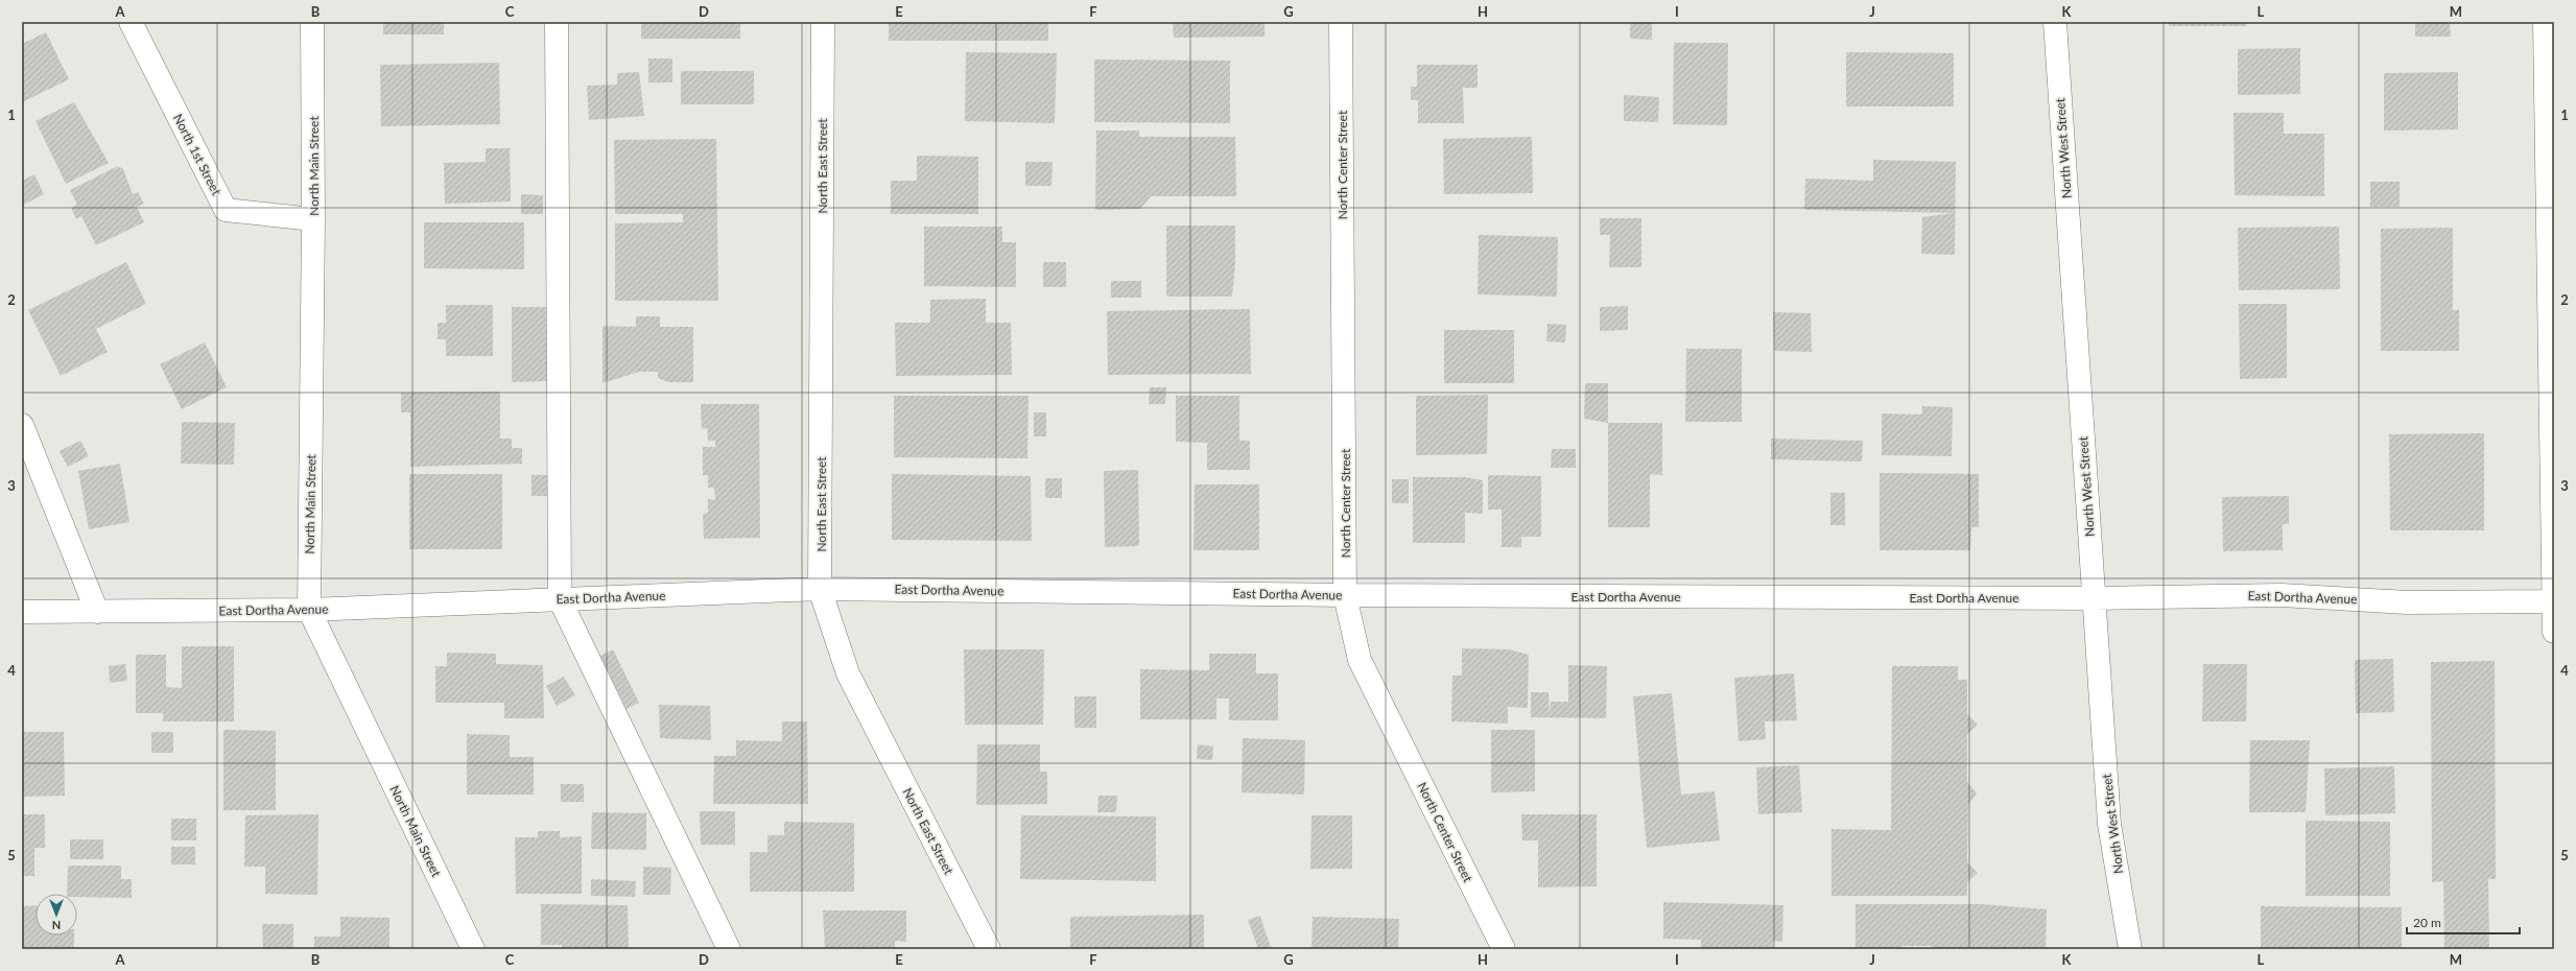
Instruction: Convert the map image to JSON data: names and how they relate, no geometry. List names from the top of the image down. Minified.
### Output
{"streets":{"street":["North West Street","North 1st Street","North Center Street","North Main Street","North East Street","East Dortha Avenue"]},"crossings":[["North West Street","East Dortha Avenue"],["North 1st Street","North Main Street"],["North Center Street","East Dortha Avenue"],["North Main Street","East Dortha Avenue"],["North East Street","East Dortha Avenue"]],"scale_bar":"20 m","north":"bottom","grid":{"columns":["A","B","C","D","E","F","G","H","I","J","K","L","M"],"rows":["1","2","3","4","5"]}}
